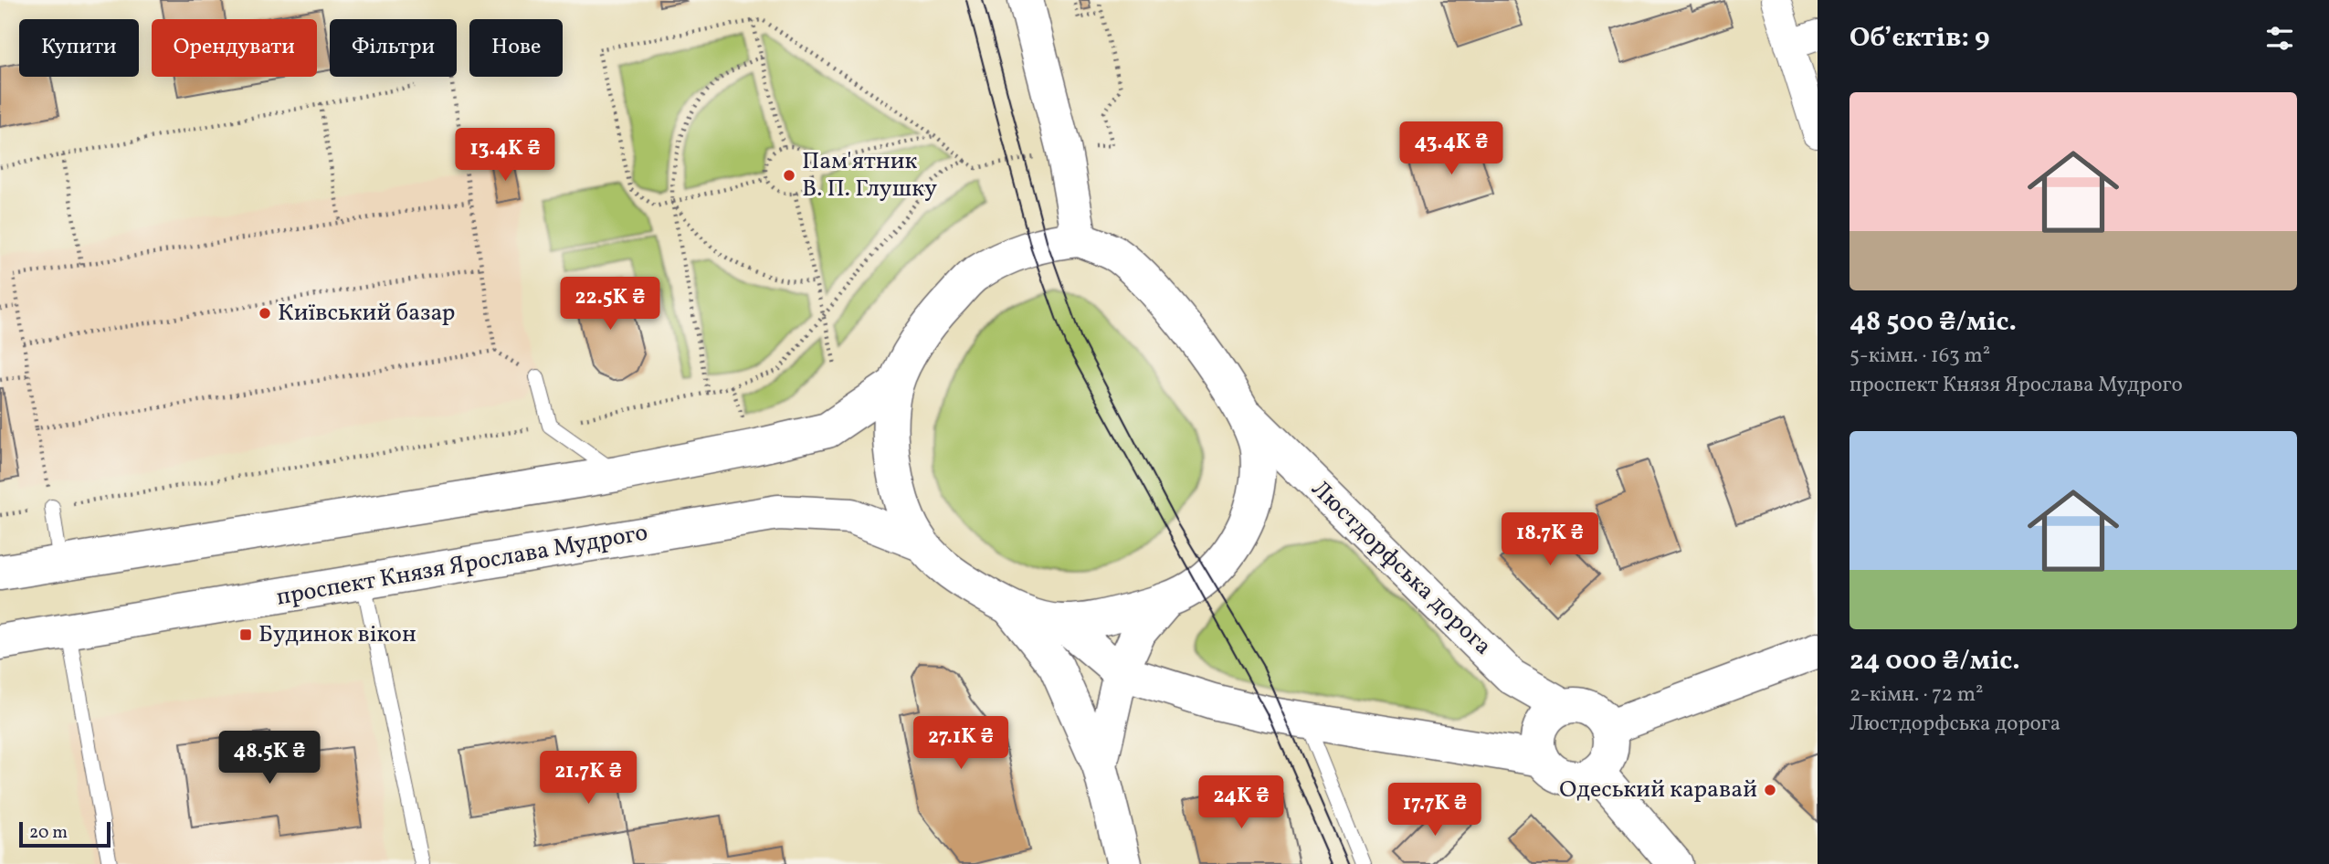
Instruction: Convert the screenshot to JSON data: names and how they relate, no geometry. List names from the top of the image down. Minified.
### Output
{"streets":{"main road":["проспект Князя Ярослава Мудрого","Люстдорфська дорога"]},"places":{"other":["Пам'ятник В. П. Глушку","Київський базар","Одеський каравай"],"transit":["Будинок вікон"]},"scale_bar":"20 m","page":{"heading":"Об’єктів: 9","chip":["Купити","Орендувати","Фільтри","Нове"],"list":[{"name":"48 500 ₴/міс.","note":"5-кімн. · 163 m² · проспект Князя Ярослава Мудрого"},{"name":"24 000 ₴/міс.","note":"2-кімн. · 72 m² · Люстдорфська дорога"}],"price":["43.4K ₴","13.4K ₴","22.5K ₴","18.7K ₴","27.1K ₴","48.5K ₴","21.7K ₴","24K ₴","17.7K ₴"],"scale":"20 m"}}
